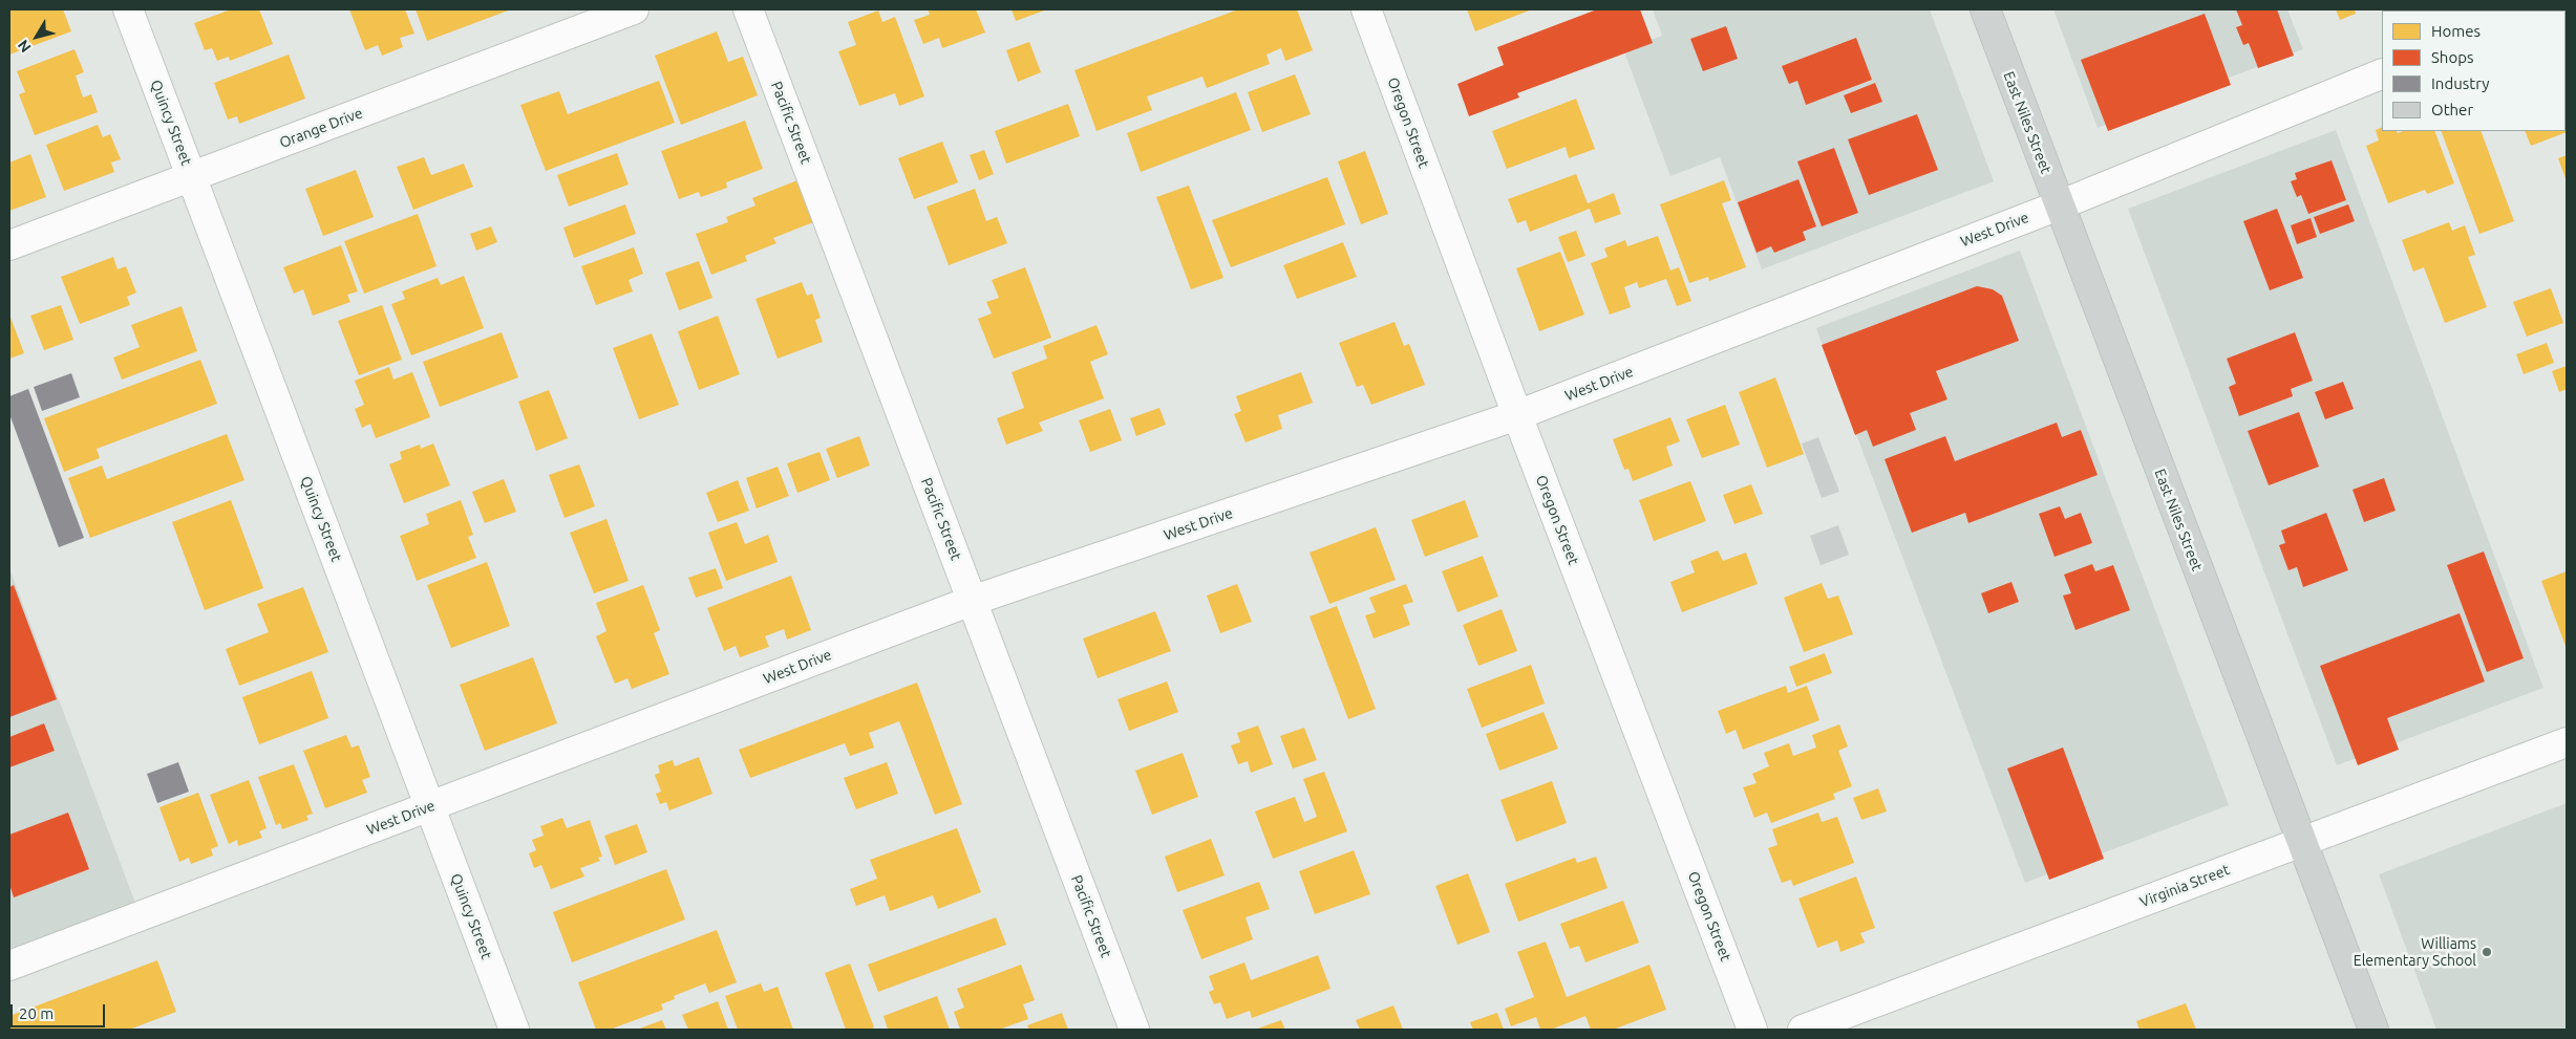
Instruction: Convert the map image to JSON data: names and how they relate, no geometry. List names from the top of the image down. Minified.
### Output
{"streets":{"main road":["East Niles Street"],"street":["Quincy Street","Pacific Street","Oregon Street","Orange Drive","West Drive","Virginia Street"]},"crossings":[["Quincy Street","Orange Drive"],["Quincy Street","West Drive"],["Pacific Street","West Drive"],["Oregon Street","West Drive"],["East Niles Street","West Drive"],["East Niles Street","Virginia Street"]],"places":["Williams Elementary School"],"legend":["Homes","Shops","Industry","Other"],"scale_bar":"20 m","north":"bottom left"}
